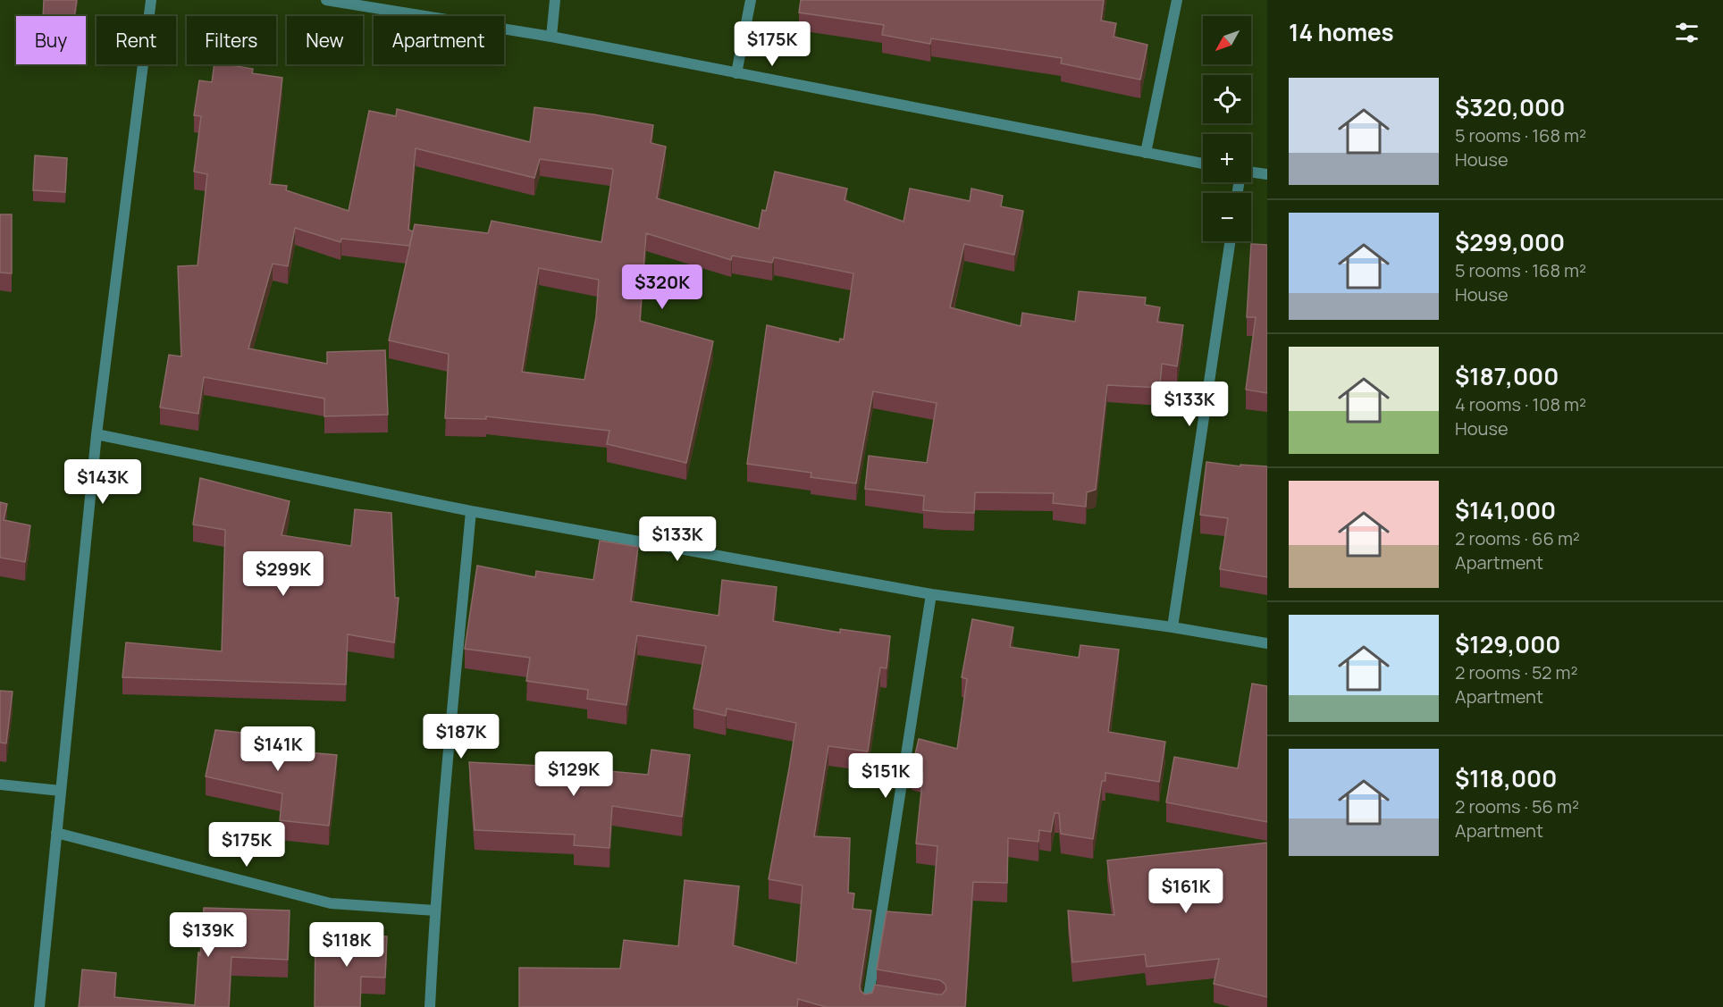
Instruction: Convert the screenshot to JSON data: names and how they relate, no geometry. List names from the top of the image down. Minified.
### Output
{"north":"bottom left","page":{"heading":"14 homes","map_buttons":["+","−"],"chip":["Buy","Rent","Filters","New","Apartment"],"price":["$175K","$320K","$133K","$143K","$133K","$299K","$187K","$141K","$129K","$151K","$175K","$161K","$139K","$118K"],"list":[{"name":"$320,000","note":"5 rooms · 168 m² · House"},{"name":"$299,000","note":"5 rooms · 168 m² · House"},{"name":"$187,000","note":"4 rooms · 108 m² · House"},{"name":"$141,000","note":"2 rooms · 66 m² · Apartment"},{"name":"$129,000","note":"2 rooms · 52 m² · Apartment"},{"name":"$118,000","note":"2 rooms · 56 m² · Apartment"}]}}
